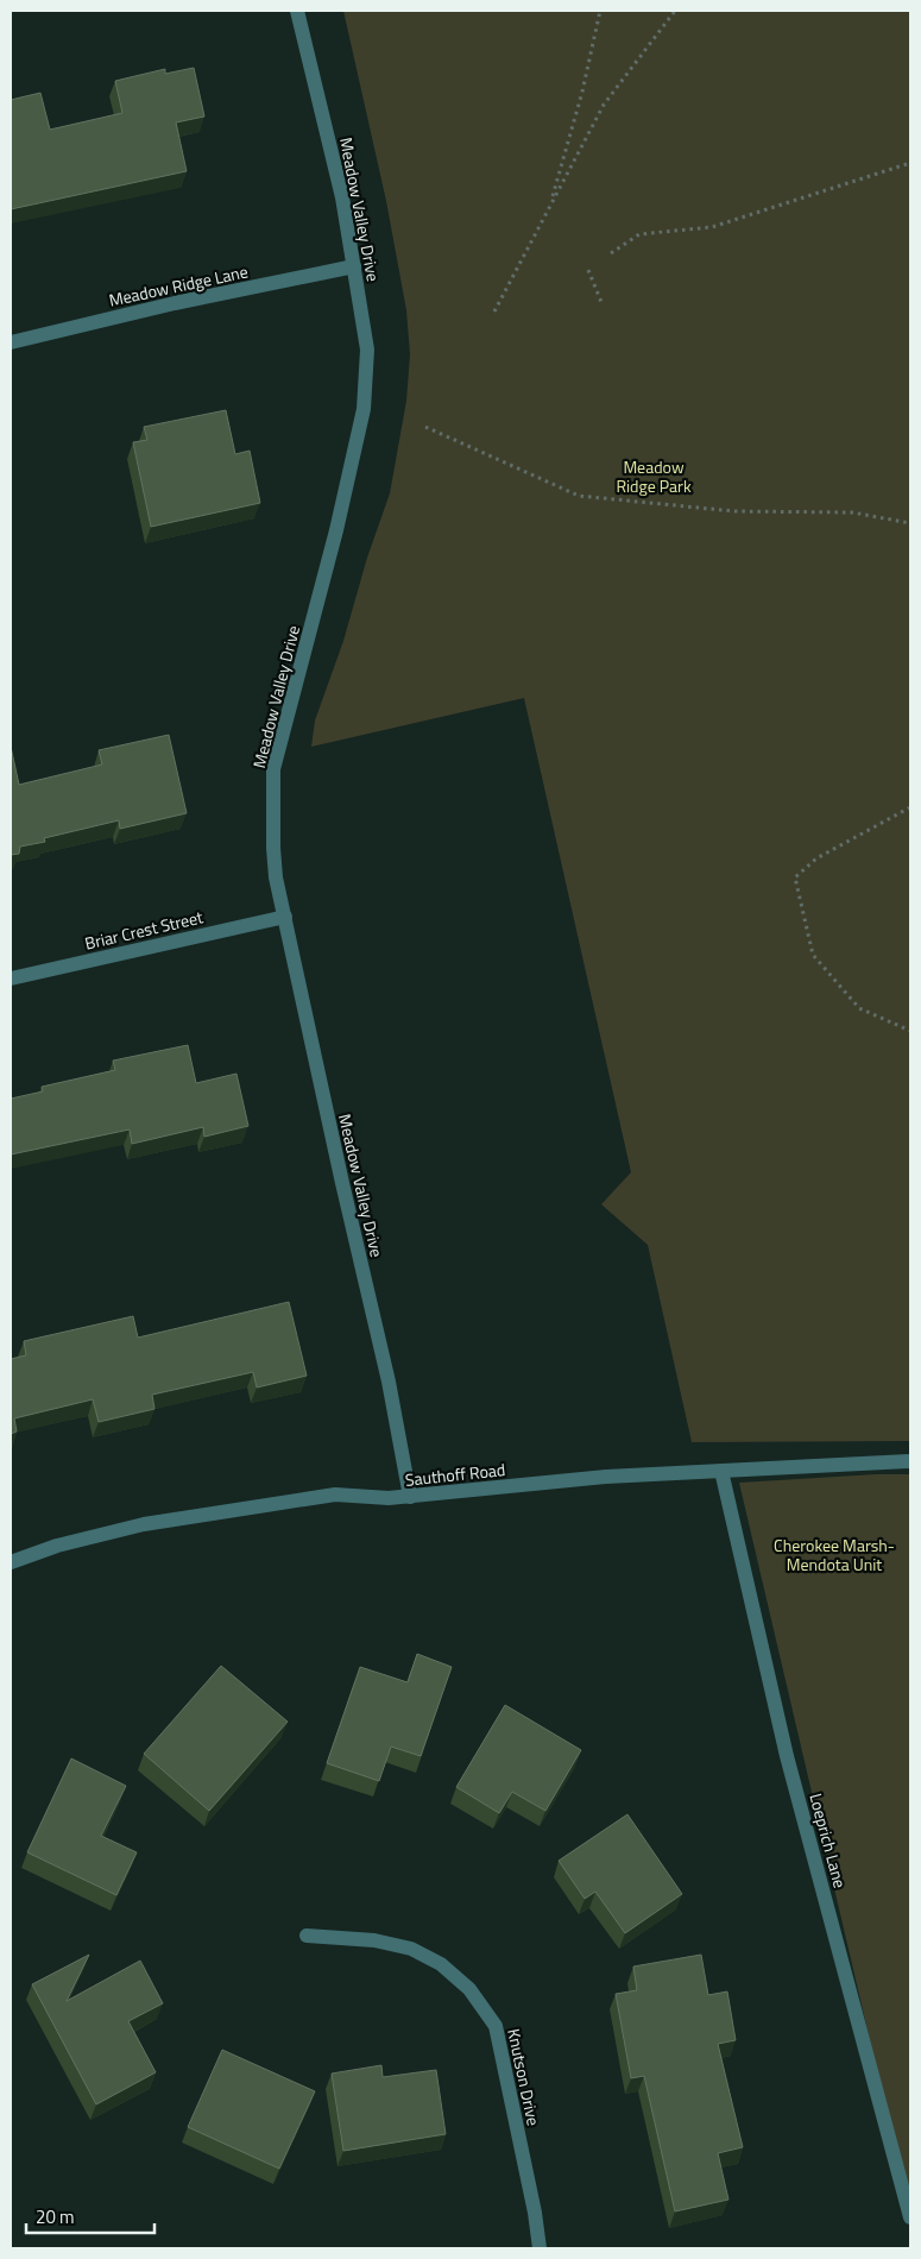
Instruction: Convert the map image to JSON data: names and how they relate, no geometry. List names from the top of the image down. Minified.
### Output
{"streets":{"street":["Meadow Valley Drive","Meadow Ridge Lane","Briar Crest Street","Sauthoff Road","Loeprich Lane","Knutson Drive"]},"crossings":[["Meadow Valley Drive","Meadow Ridge Lane"],["Meadow Valley Drive","Briar Crest Street"],["Meadow Valley Drive","Sauthoff Road"],["Sauthoff Road","Loeprich Lane"]],"parks":["Meadow Ridge Park","Cherokee Marsh- Mendota Unit"],"scale_bar":"20 m"}
